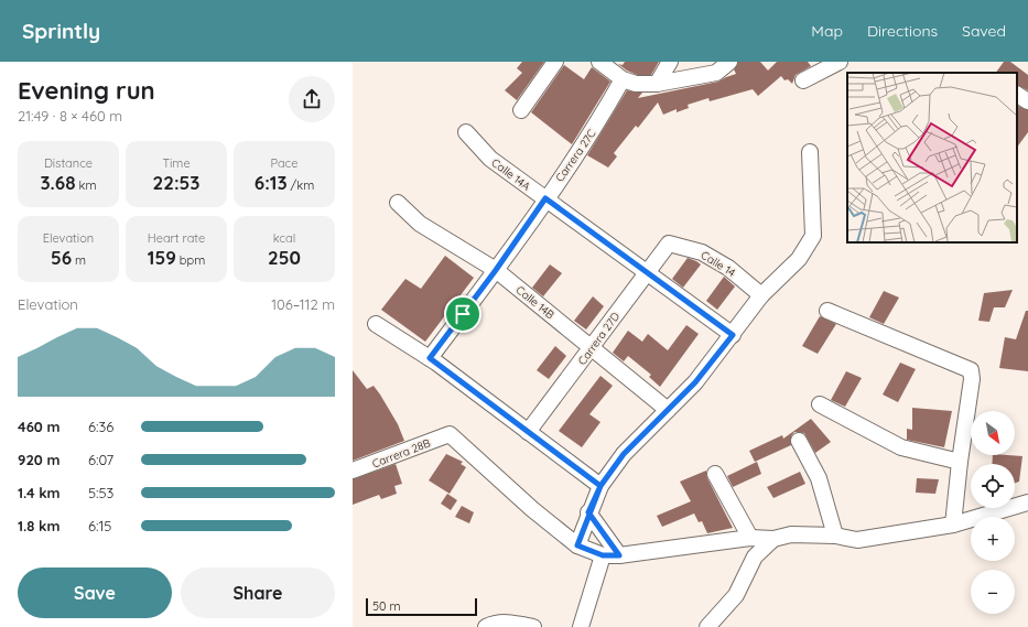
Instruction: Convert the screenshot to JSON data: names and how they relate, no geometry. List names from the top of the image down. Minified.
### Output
{"streets":{"street":["Carrera 27C","Calle 14A","Calle 14","Calle 14B","Carrera 27D","Carrera 28B"]},"crossings":[["Carrera 27C","Calle 14A"],["Carrera 27C","Calle 14B"],["Calle 14A","Carrera 27D"],["Calle 14","Carrera 27D"],["Calle 14B","Carrera 27D"]],"scale_bar":"50 m","north":"bottom right","page":{"header":"Sprintly","nav":["Map","Directions","Saved"],"heading":["Evening run","21:49 · 8 × 460 m"],"stats":[["Distance","3.68 km"],["Time","22:53"],["Pace","6:13 /km"],["Elevation","56 m"],["Heart rate","159 bpm"],["kcal","250"]],"chart":["Elevation","106–112 m"],"list":[{"name":"460 m","note":"6:36"},{"name":"920 m","note":"6:07"},{"name":"1.4 km","note":"5:53"},{"name":"1.8 km","note":"6:15"}],"map_buttons":["+","−"],"buttons":["Save","Share"],"scale":"50 m"}}
